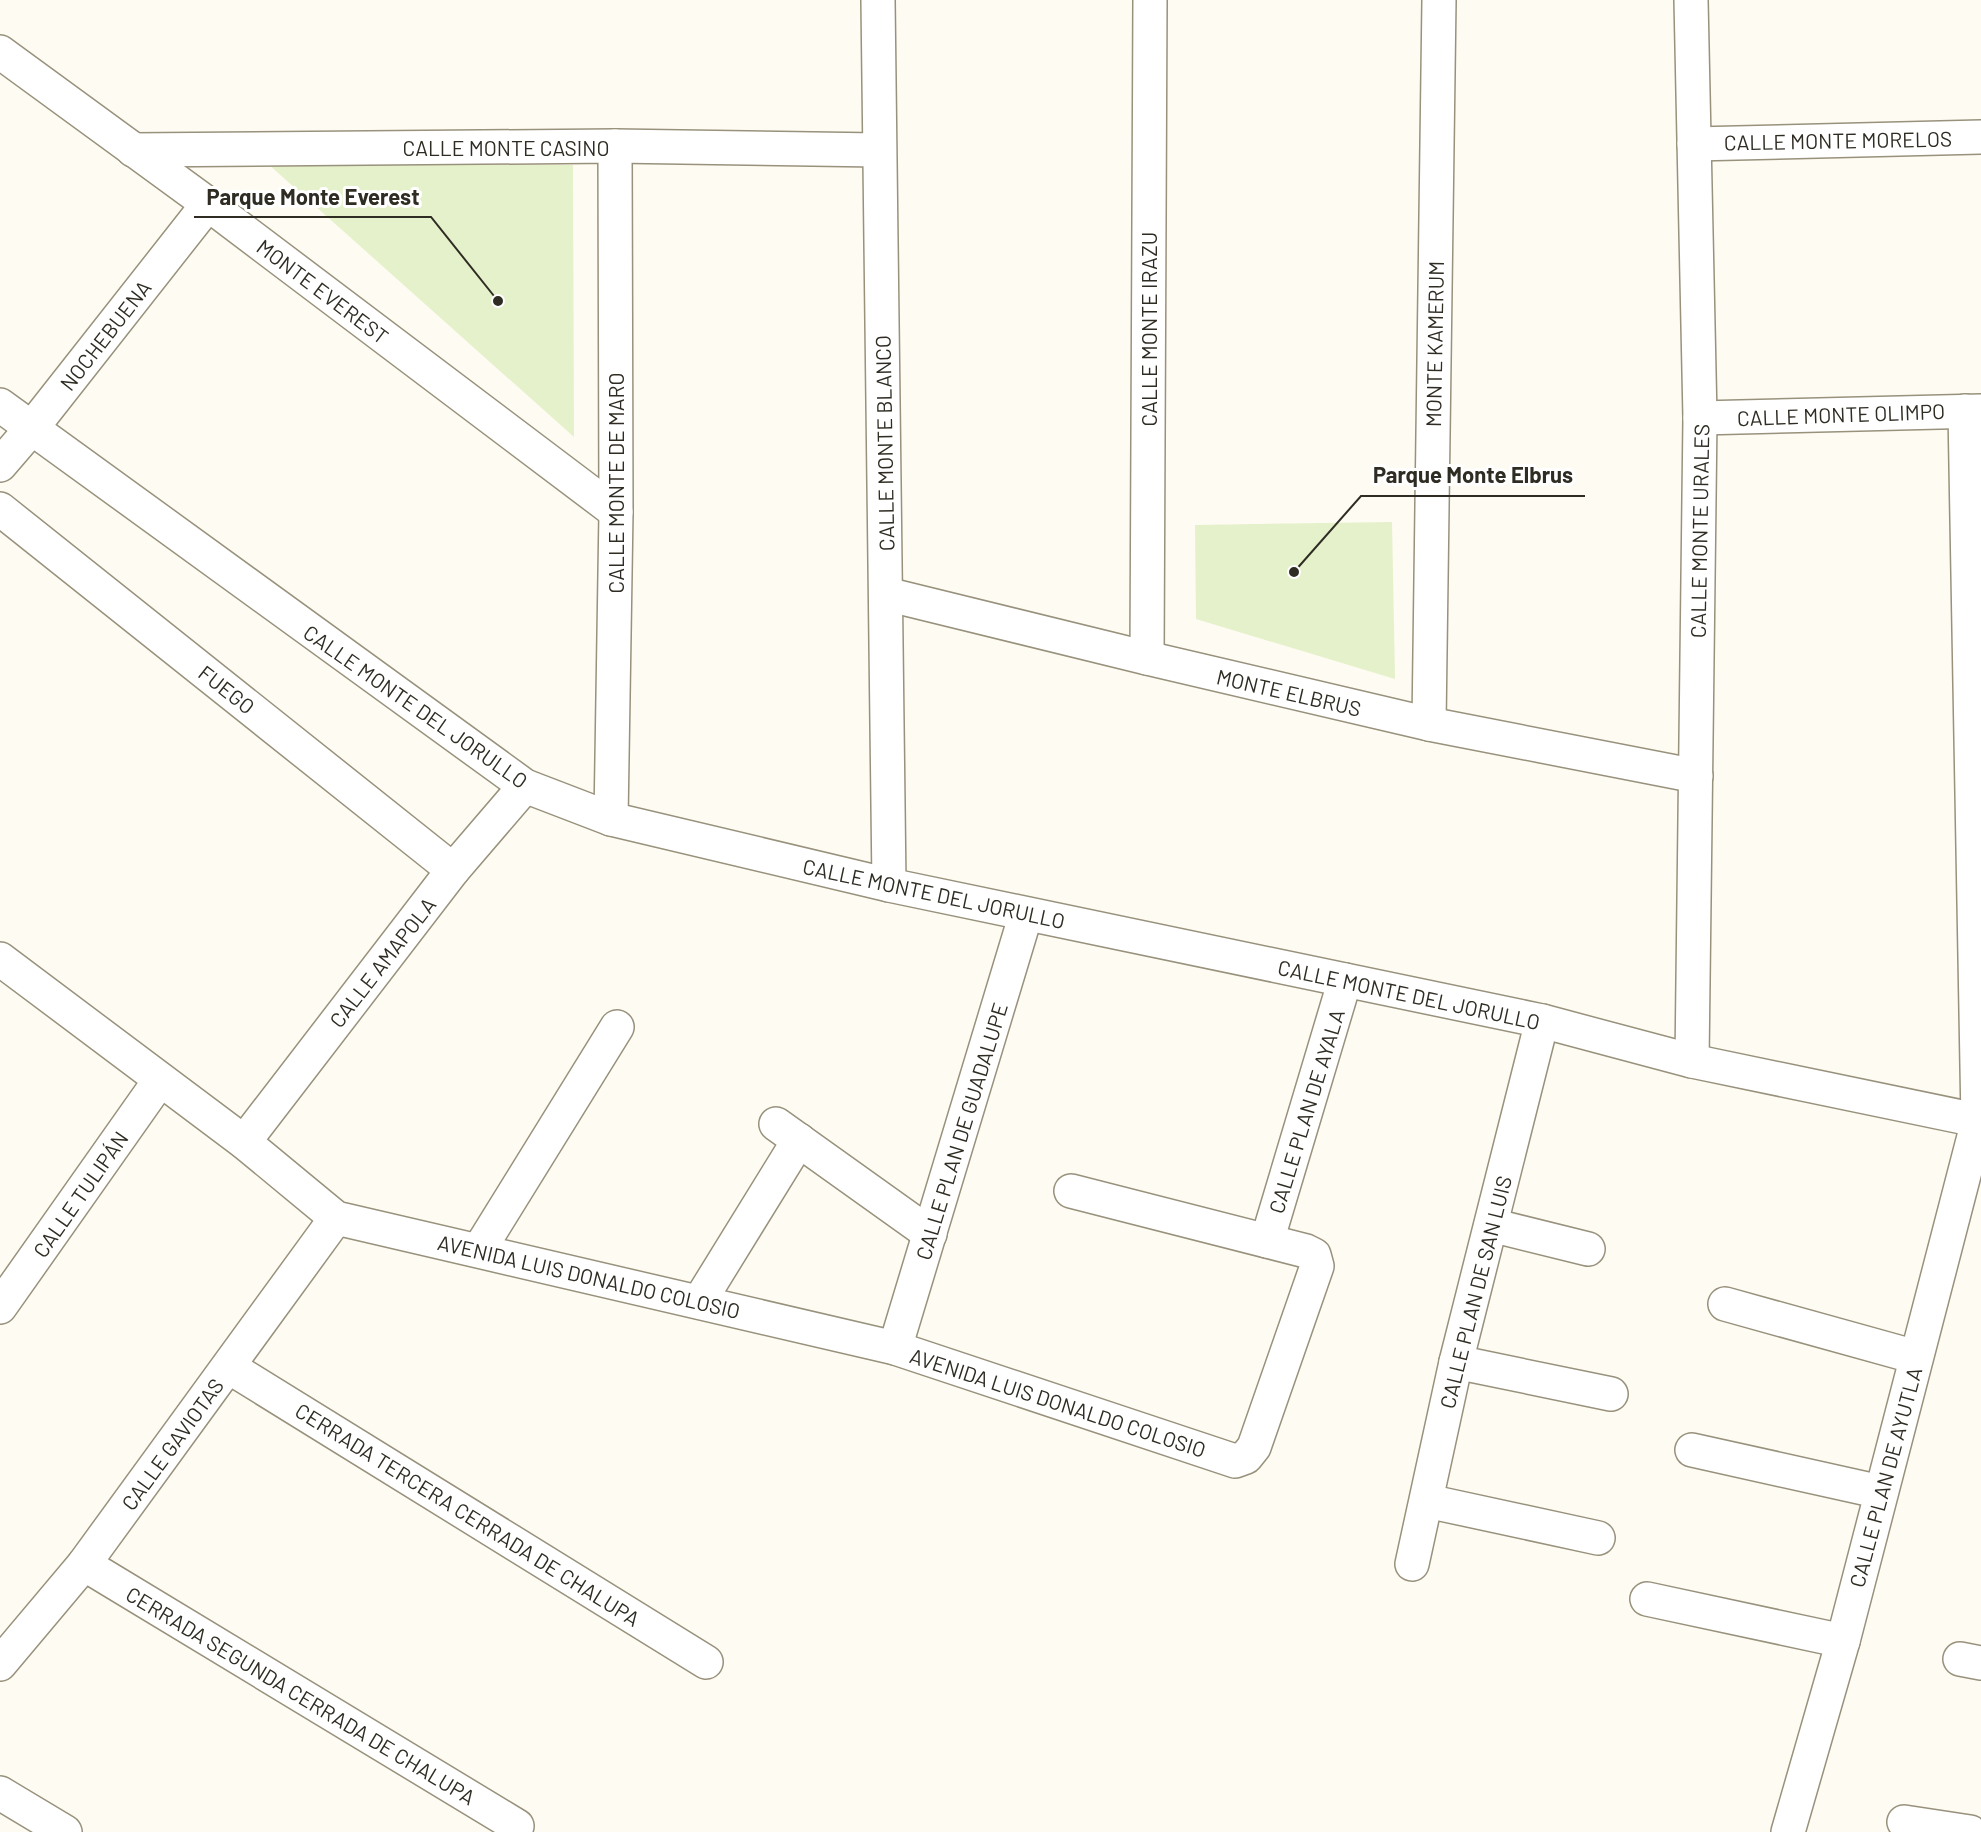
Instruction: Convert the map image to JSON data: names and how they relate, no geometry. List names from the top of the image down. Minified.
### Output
{"streets":{"street":["CALLE MONTE MORELOS","CALLE MONTE CASINO","MONTE EVEREST","CALLE MONTE IRAZU","NOCHEBUENA","MONTE KAMERUM","CALLE MONTE OLIMPO","CALLE MONTE BLANCO","CALLE MONTE DE MARO","CALLE MONTE URALES","FUEGO","MONTE ELBRUS","CALLE MONTE DEL JORULLO","CALLE AMAPOLA","CALLE PLAN DE AYALA","CALLE PLAN DE GUADALUPE","CALLE TULIPÁN","AVENIDA LUIS DONALDO COLOSIO","CALLE PLAN DE SAN LUIS","CALLE GAVIOTAS","CALLE PLAN DE AYUTLA","CERRADA TERCERA CERRADA DE CHALUPA","CERRADA SEGUNDA CERRADA DE CHALUPA"]},"crossings":[["CALLE MONTE MORELOS","CALLE MONTE URALES"],["CALLE MONTE CASINO","MONTE EVEREST"],["CALLE MONTE CASINO","CALLE MONTE BLANCO"],["CALLE MONTE CASINO","CALLE MONTE DE MARO"],["MONTE EVEREST","NOCHEBUENA"],["MONTE EVEREST","CALLE MONTE DE MARO"],["CALLE MONTE IRAZU","MONTE ELBRUS"],["NOCHEBUENA","CALLE MONTE DEL JORULLO"],["MONTE KAMERUM","MONTE ELBRUS"],["CALLE MONTE OLIMPO","CALLE MONTE URALES"],["CALLE MONTE OLIMPO","CALLE PLAN DE AYUTLA"],["CALLE MONTE BLANCO","MONTE ELBRUS"],["CALLE MONTE BLANCO","CALLE MONTE DEL JORULLO"],["CALLE MONTE DE MARO","CALLE MONTE DEL JORULLO"],["CALLE MONTE URALES","MONTE ELBRUS"],["CALLE MONTE URALES","CALLE MONTE DEL JORULLO"],["FUEGO","CALLE AMAPOLA"],["CALLE MONTE DEL JORULLO","CALLE AMAPOLA"],["CALLE MONTE DEL JORULLO","CALLE PLAN DE AYALA"],["CALLE MONTE DEL JORULLO","CALLE PLAN DE GUADALUPE"],["CALLE MONTE DEL JORULLO","CALLE PLAN DE SAN LUIS"],["CALLE MONTE DEL JORULLO","CALLE PLAN DE AYUTLA"],["CALLE AMAPOLA","AVENIDA LUIS DONALDO COLOSIO"],["CALLE PLAN DE AYALA","AVENIDA LUIS DONALDO COLOSIO"],["CALLE PLAN DE GUADALUPE","AVENIDA LUIS DONALDO COLOSIO"],["CALLE TULIPÁN","AVENIDA LUIS DONALDO COLOSIO"],["AVENIDA LUIS DONALDO COLOSIO","CALLE GAVIOTAS"],["CALLE GAVIOTAS","CERRADA TERCERA CERRADA DE CHALUPA"],["CALLE GAVIOTAS","CERRADA SEGUNDA CERRADA DE CHALUPA"]],"places":["Parque Monte Everest","Parque Monte Elbrus"]}
